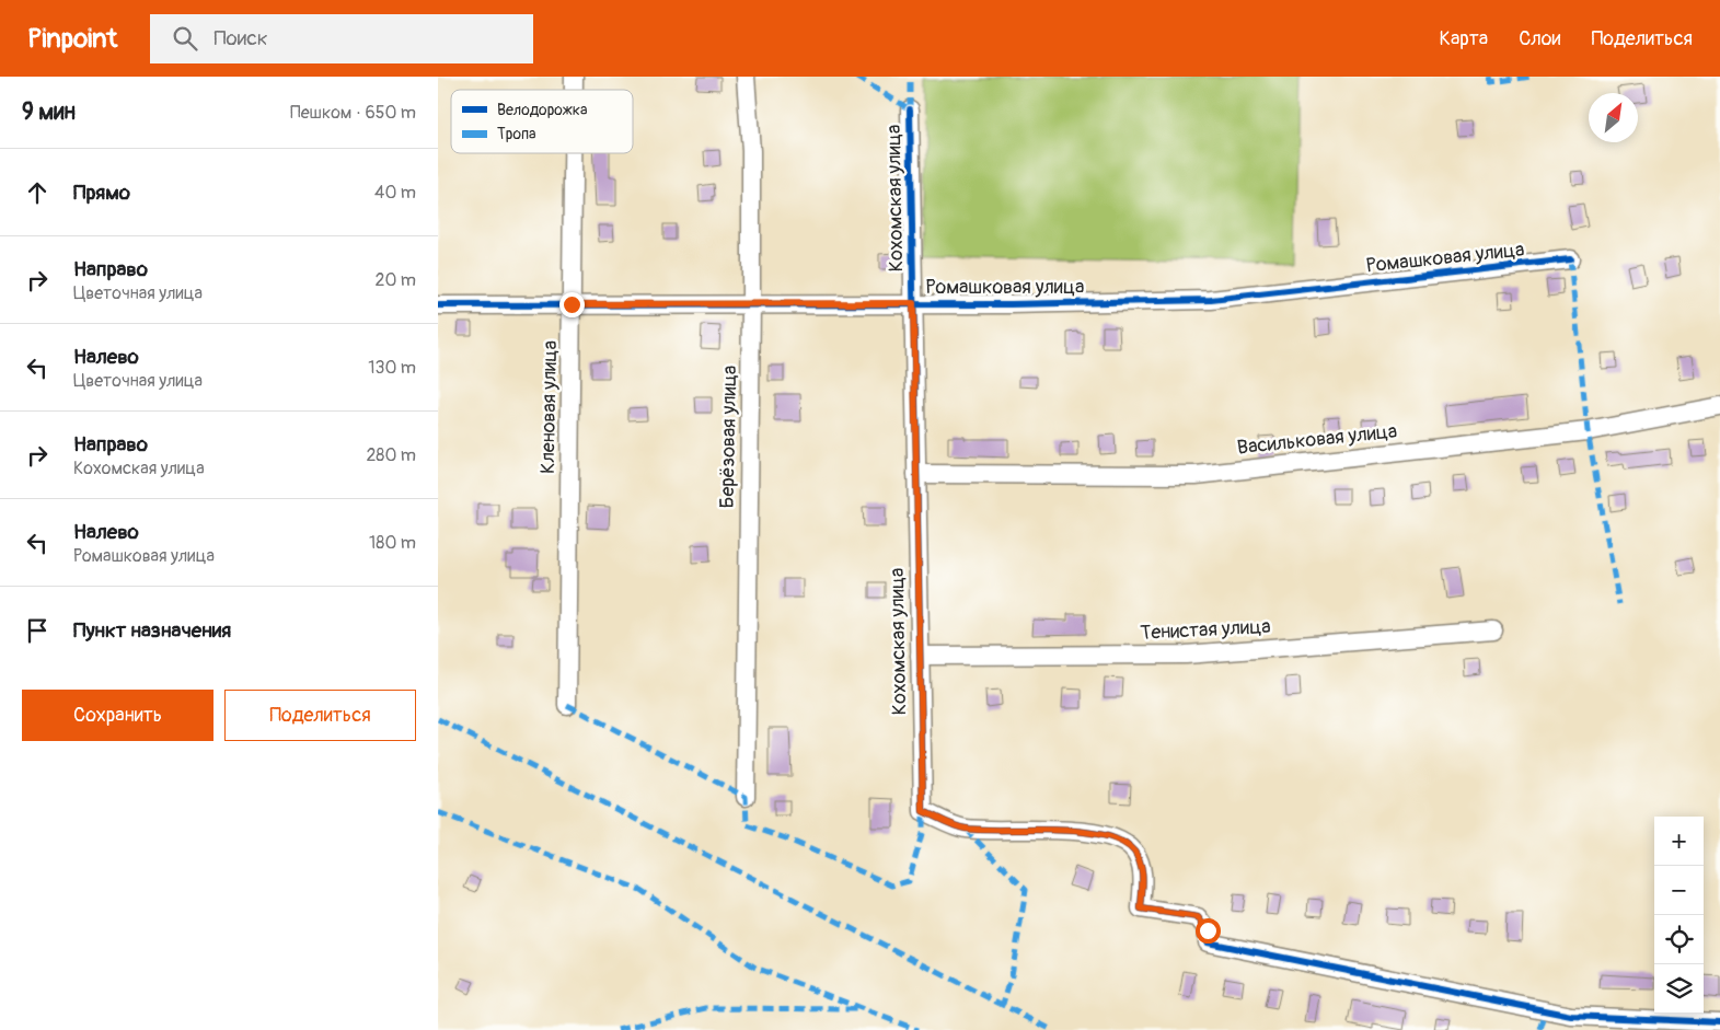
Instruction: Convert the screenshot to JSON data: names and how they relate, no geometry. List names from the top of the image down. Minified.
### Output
{"streets":{"street":["Кохомская улица","Ромашковая улица","Кленовая улица","Берёзовая улица","Васильковая улица","Тенистая улица"]},"crossings":[["Кохомская улица","Ромашковая улица"],["Кохомская улица","Васильковая улица"],["Кохомская улица","Тенистая улица"],["Ромашковая улица","Кленовая улица"],["Ромашковая улица","Берёзовая улица"]],"legend":["Велодорожка","Тропа"],"north":"top right","page":{"header":"Pinpoint","search":"Поиск","nav":["Карта","Слои","Поделиться"],"heading":["9 мин","Пешком · 650 m"],"list":[["Прямо","40 m"],["Направо","Цветочная улица","20 m"],["Налево","Цветочная улица","130 m"],["Направо","Кохомская улица","280 m"],["Налево","Ромашковая улица","180 m"],"Пункт назначения"],"buttons":["Сохранить","Поделиться"],"map_buttons":["+","−"]}}
